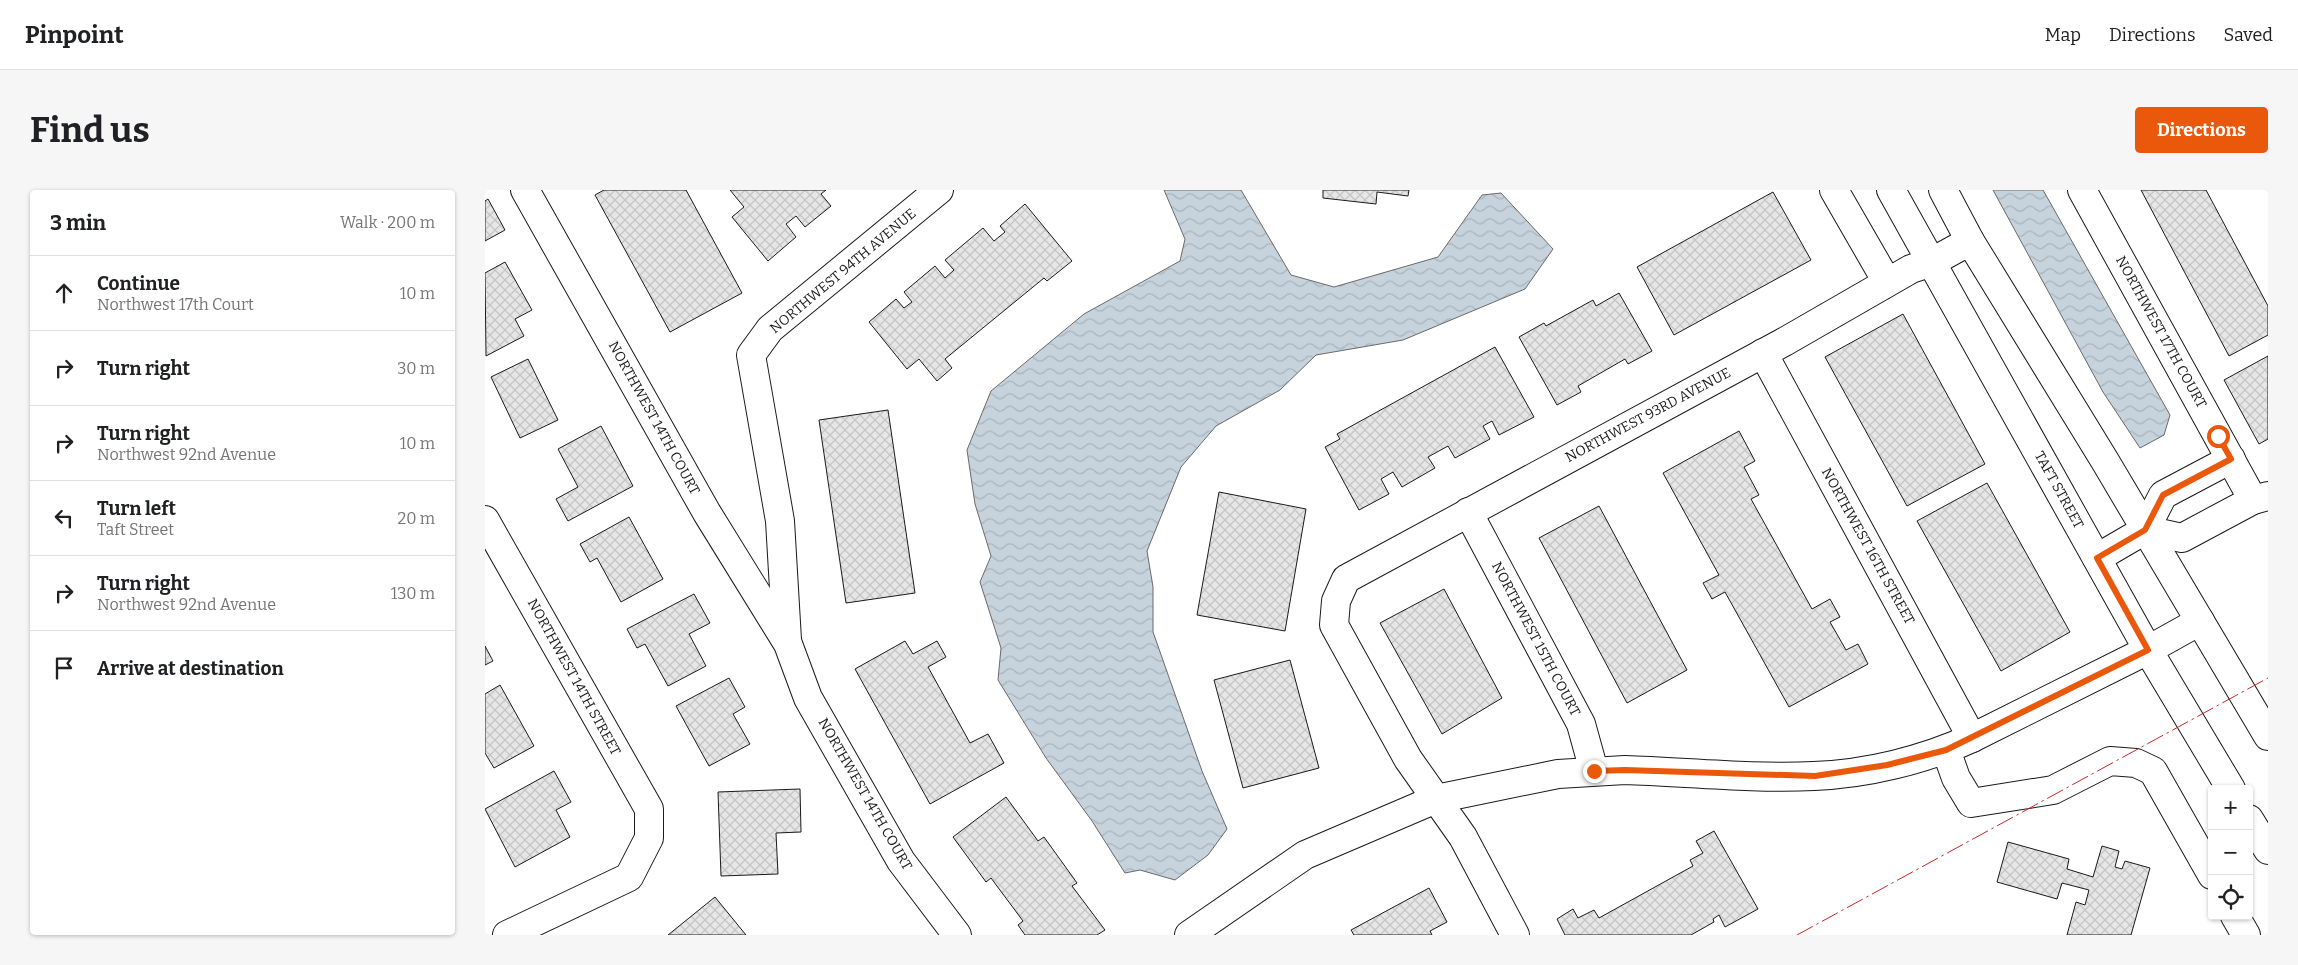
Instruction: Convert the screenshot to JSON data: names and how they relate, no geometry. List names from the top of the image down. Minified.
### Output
{"streets":{"street":["NORTHWEST 94TH AVENUE","NORTHWEST 17TH COURT","NORTHWEST 93RD AVENUE","NORTHWEST 14TH COURT","TAFT STREET","NORTHWEST 16TH STREET","NORTHWEST 15TH COURT","NORTHWEST 14TH STREET"]},"crossings":[["NORTHWEST 94TH AVENUE","NORTHWEST 14TH COURT"],["NORTHWEST 93RD AVENUE","TAFT STREET"],["NORTHWEST 93RD AVENUE","NORTHWEST 16TH STREET"],["NORTHWEST 93RD AVENUE","NORTHWEST 15TH COURT"]],"page":{"header":"Pinpoint","nav":["Map","Directions","Saved"],"buttons":"Directions","title":"Find us","heading":["3 min","Walk · 200 m"],"list":[["Continue","Northwest 17th Court","10 m"],["Turn right","30 m"],["Turn right","Northwest 92nd Avenue","10 m"],["Turn left","Taft Street","20 m"],["Turn right","Northwest 92nd Avenue","130 m"],"Arrive at destination"],"map_buttons":["+","−"]}}
